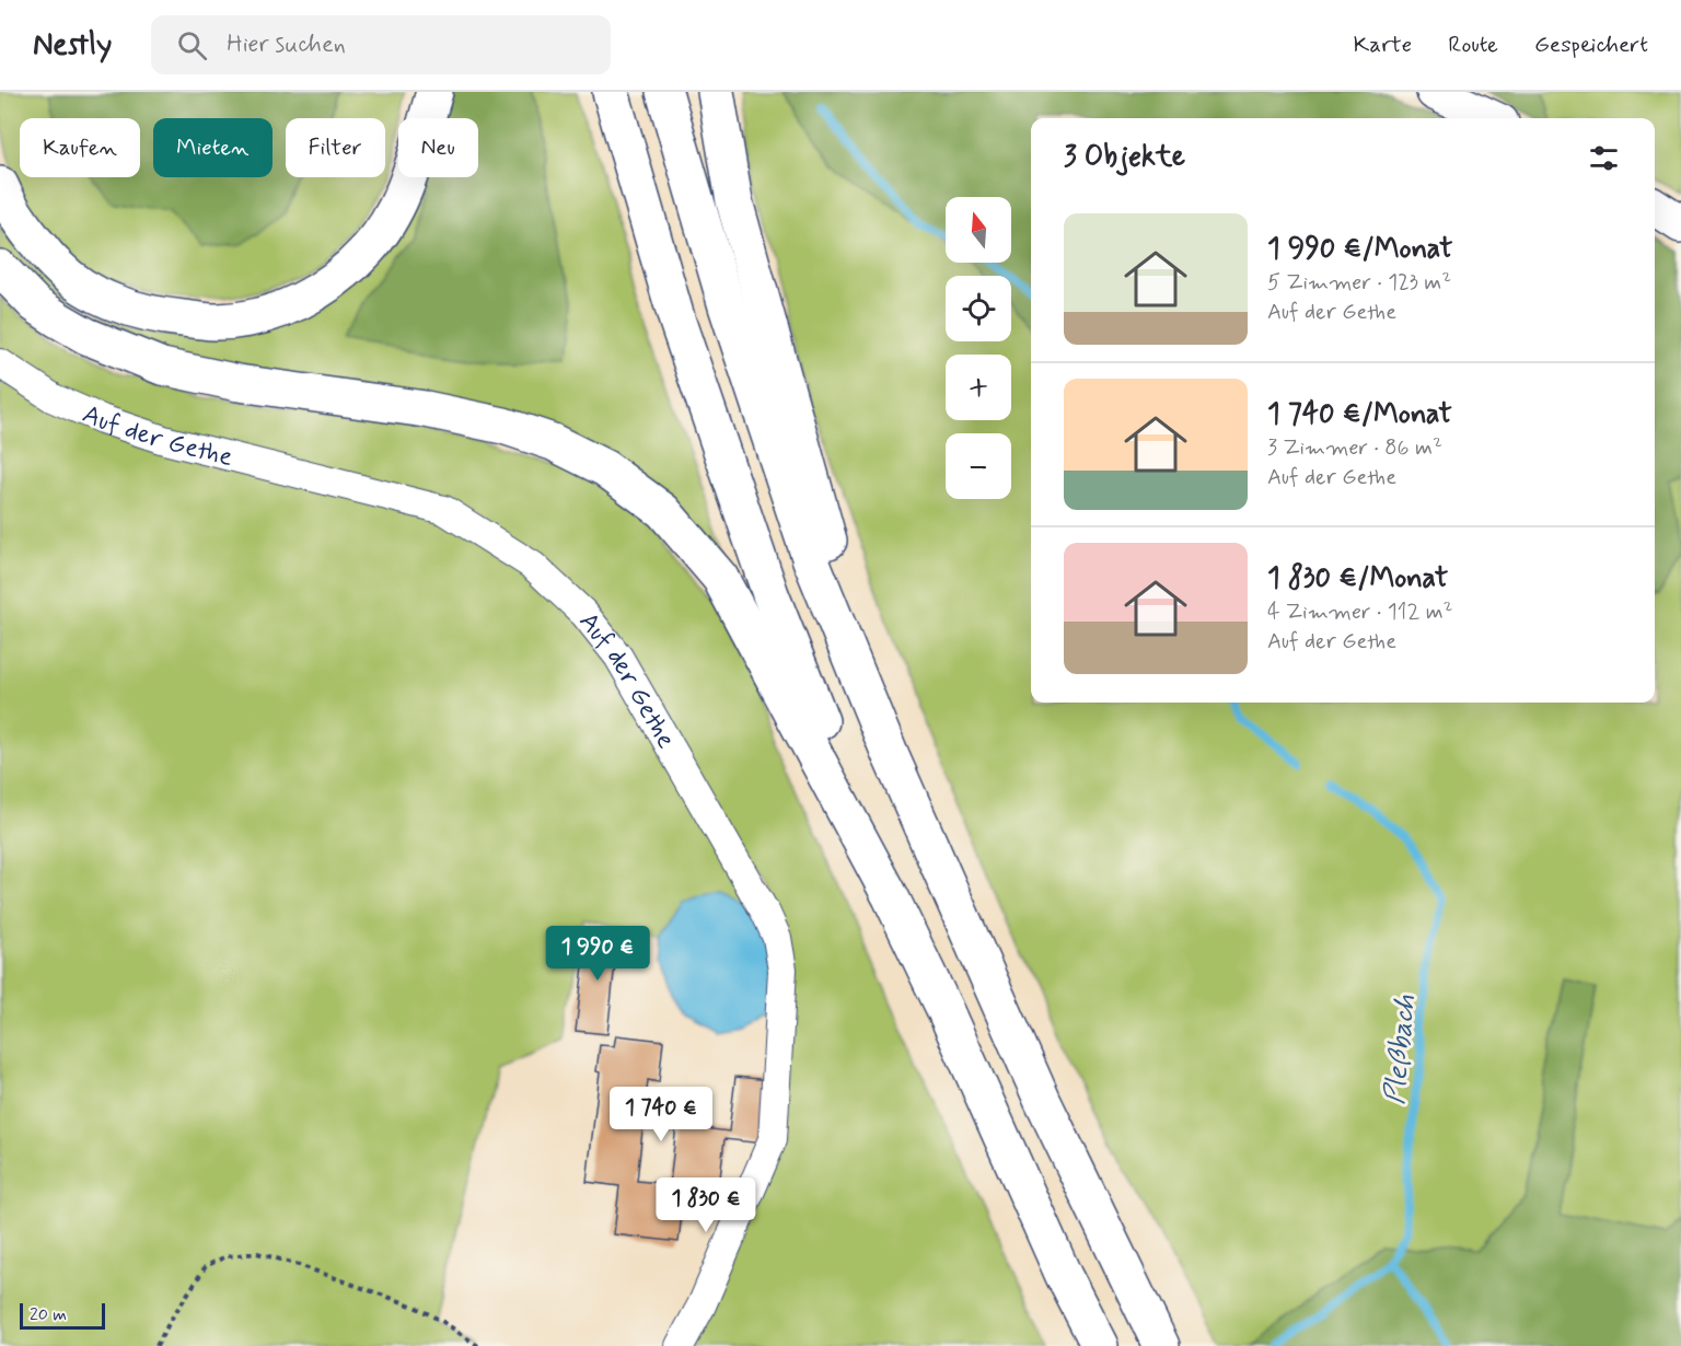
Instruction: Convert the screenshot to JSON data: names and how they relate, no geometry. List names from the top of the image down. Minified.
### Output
{"streets":{"street":["Auf der Gethe"]},"water":["Pleßbach"],"scale_bar":"20 m","north":"top","page":{"header":"Nestly","search":"Hier suchen","nav":["Karte","Route","Gespeichert"],"chip":["Kaufen","Mieten","Filter","Neu"],"heading":"3 Objekte","map_buttons":["+","−"],"list":[{"name":"1 990 €/Monat","note":"5 Zimmer · 123 m² · Auf der Gethe"},{"name":"1 740 €/Monat","note":"3 Zimmer · 86 m² · Auf der Gethe"},{"name":"1 830 €/Monat","note":"4 Zimmer · 112 m² · Auf der Gethe"}],"price":["1 990 €","1 740 €","1 830 €"],"scale":"20 m"}}
